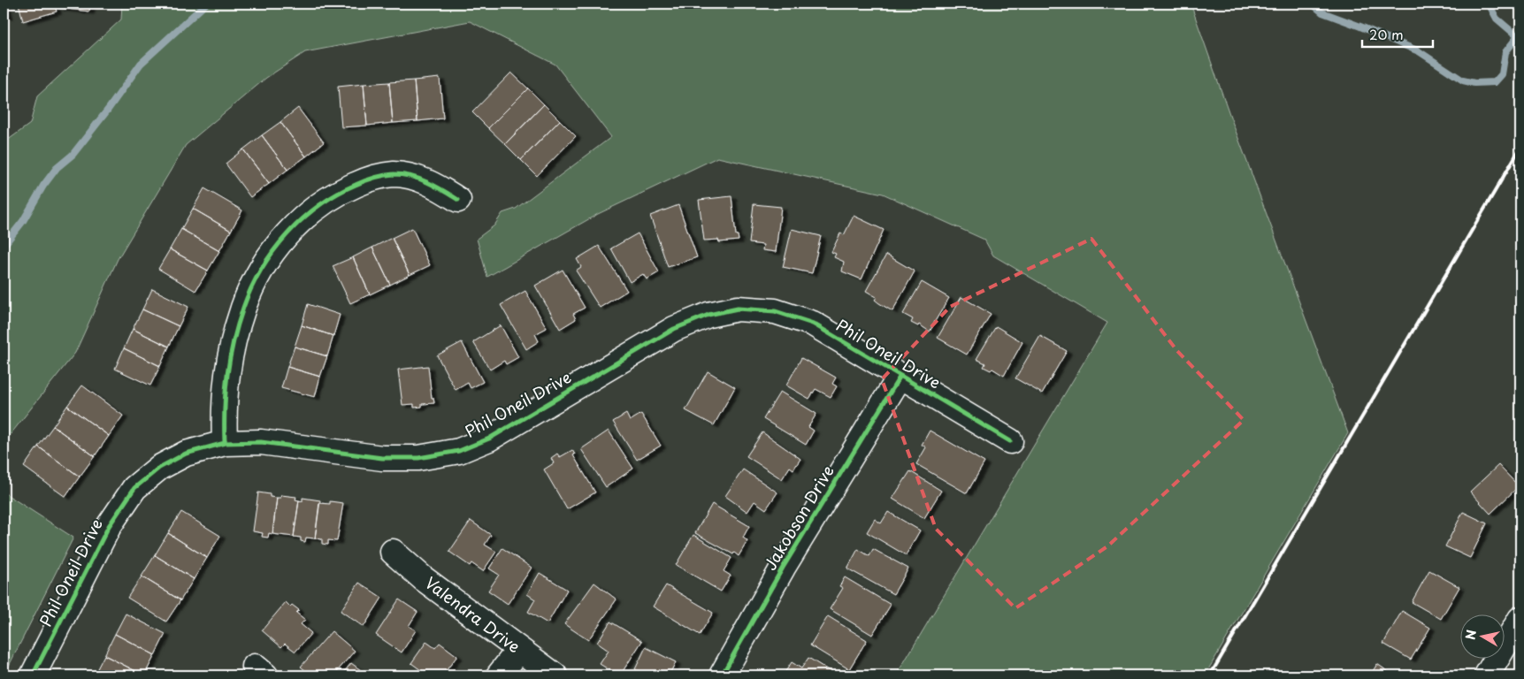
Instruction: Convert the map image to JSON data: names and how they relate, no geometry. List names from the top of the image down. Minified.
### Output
{"streets":{"street":["Phil Oneil Drive","Jakobson Drive","Valendra Drive"]},"crossings":[["Phil Oneil Drive","Jakobson Drive"]],"scale_bar":"20 m","north":"left"}
